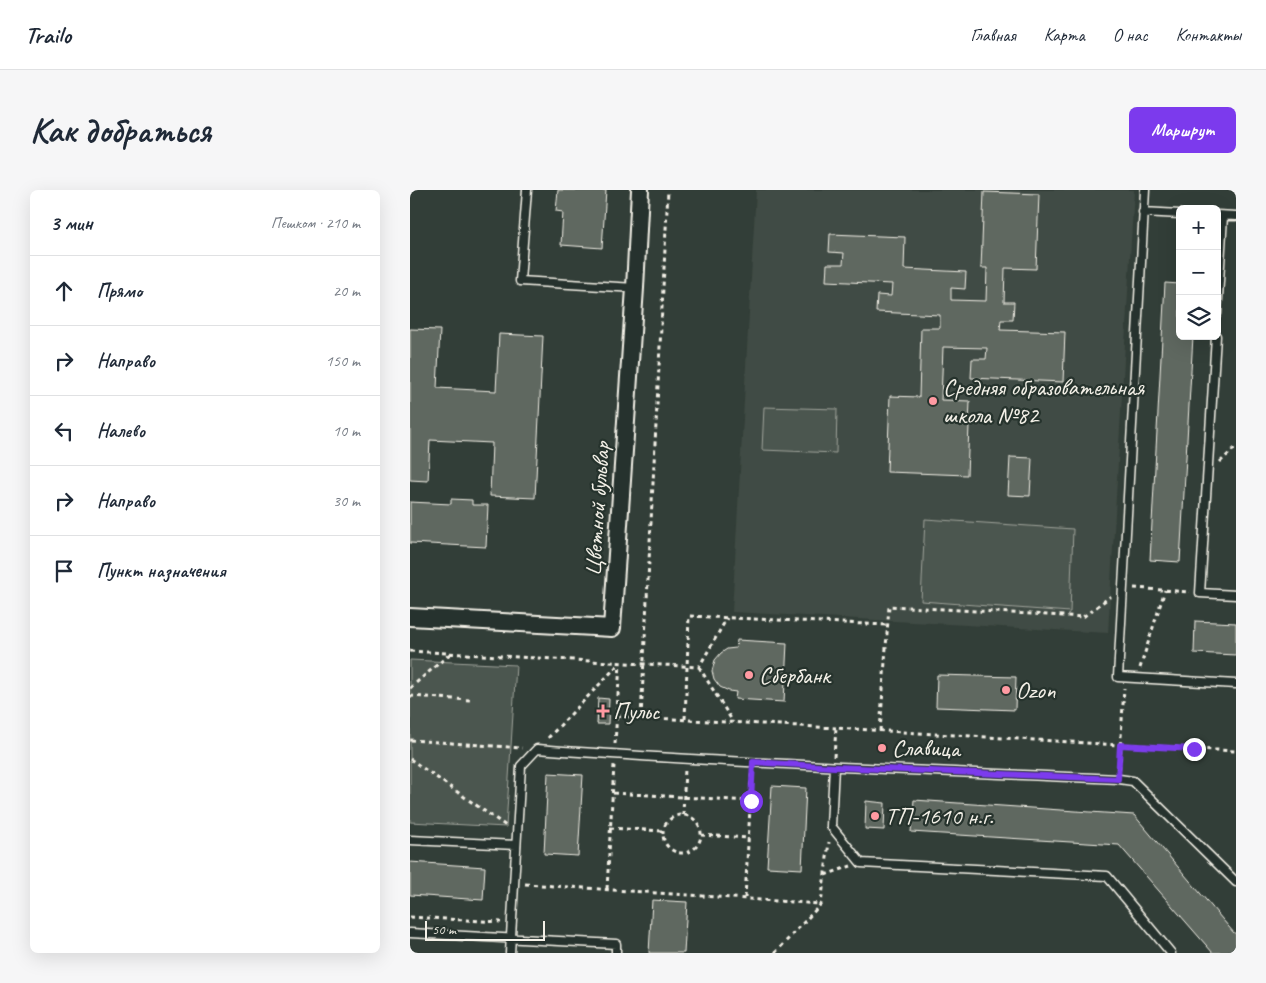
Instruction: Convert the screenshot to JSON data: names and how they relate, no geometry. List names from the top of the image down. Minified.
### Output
{"streets":{"street":["Цветной бульвар"]},"places":{"other":["Средняя образовательная школа №82","Сбербанк","Ozon","Славица","ТП-1610 н.г."],"health":["Пульс"]},"scale_bar":"50 m","page":{"header":"Trailo","nav":["Главная","Карта","О нас","Контакты"],"buttons":"Маршрут","title":"Как добраться","heading":["3 мин","Пешком · 210 m"],"map_buttons":["+","−"],"list":[["Прямо","20 m"],["Направо","150 m"],["Налево","10 m"],["Направо","30 m"],"Пункт назначения"],"scale":"50 m"}}
